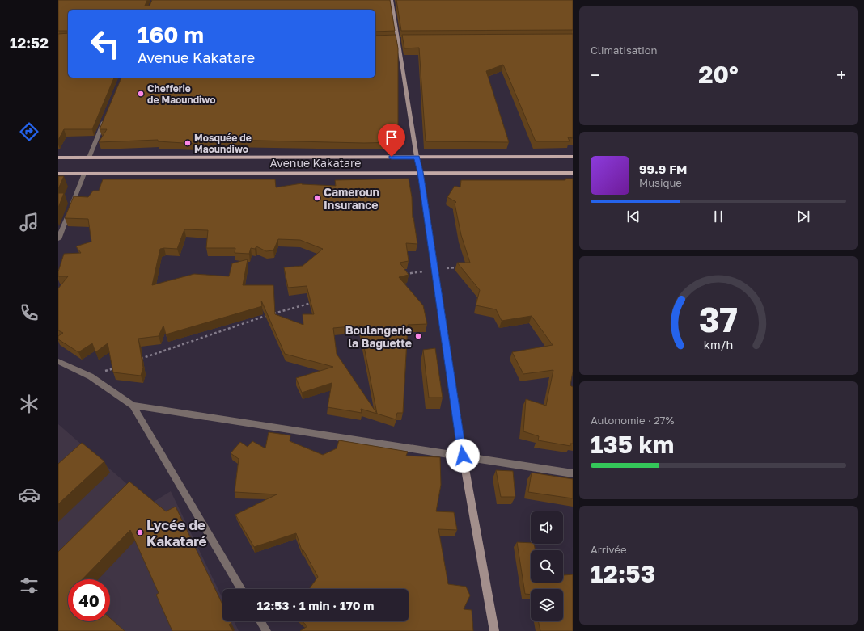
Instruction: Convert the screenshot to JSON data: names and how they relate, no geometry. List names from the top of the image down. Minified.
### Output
{"streets":{"main road":["Avenue Kakatare"]},"places":["Chefferie de Maoundiwo","Mosquée de Maoundiwo","Cameroun Insurance","Boulangerie la Baguette","Lycée de Kakataré"],"page":{"tabs":"12:52","tile":["Climatisation",["Autonomie · 27%","135 km"],["Arrivée","12:53"]],"turn":["160 m","Avenue Kakatare"],"heat":["−","20°","+"],"song":["99.9 FM","Musique"],"limit":"40","trip":"12:53 · 1 min · 170 m","gauge":["37","km/h"]}}
